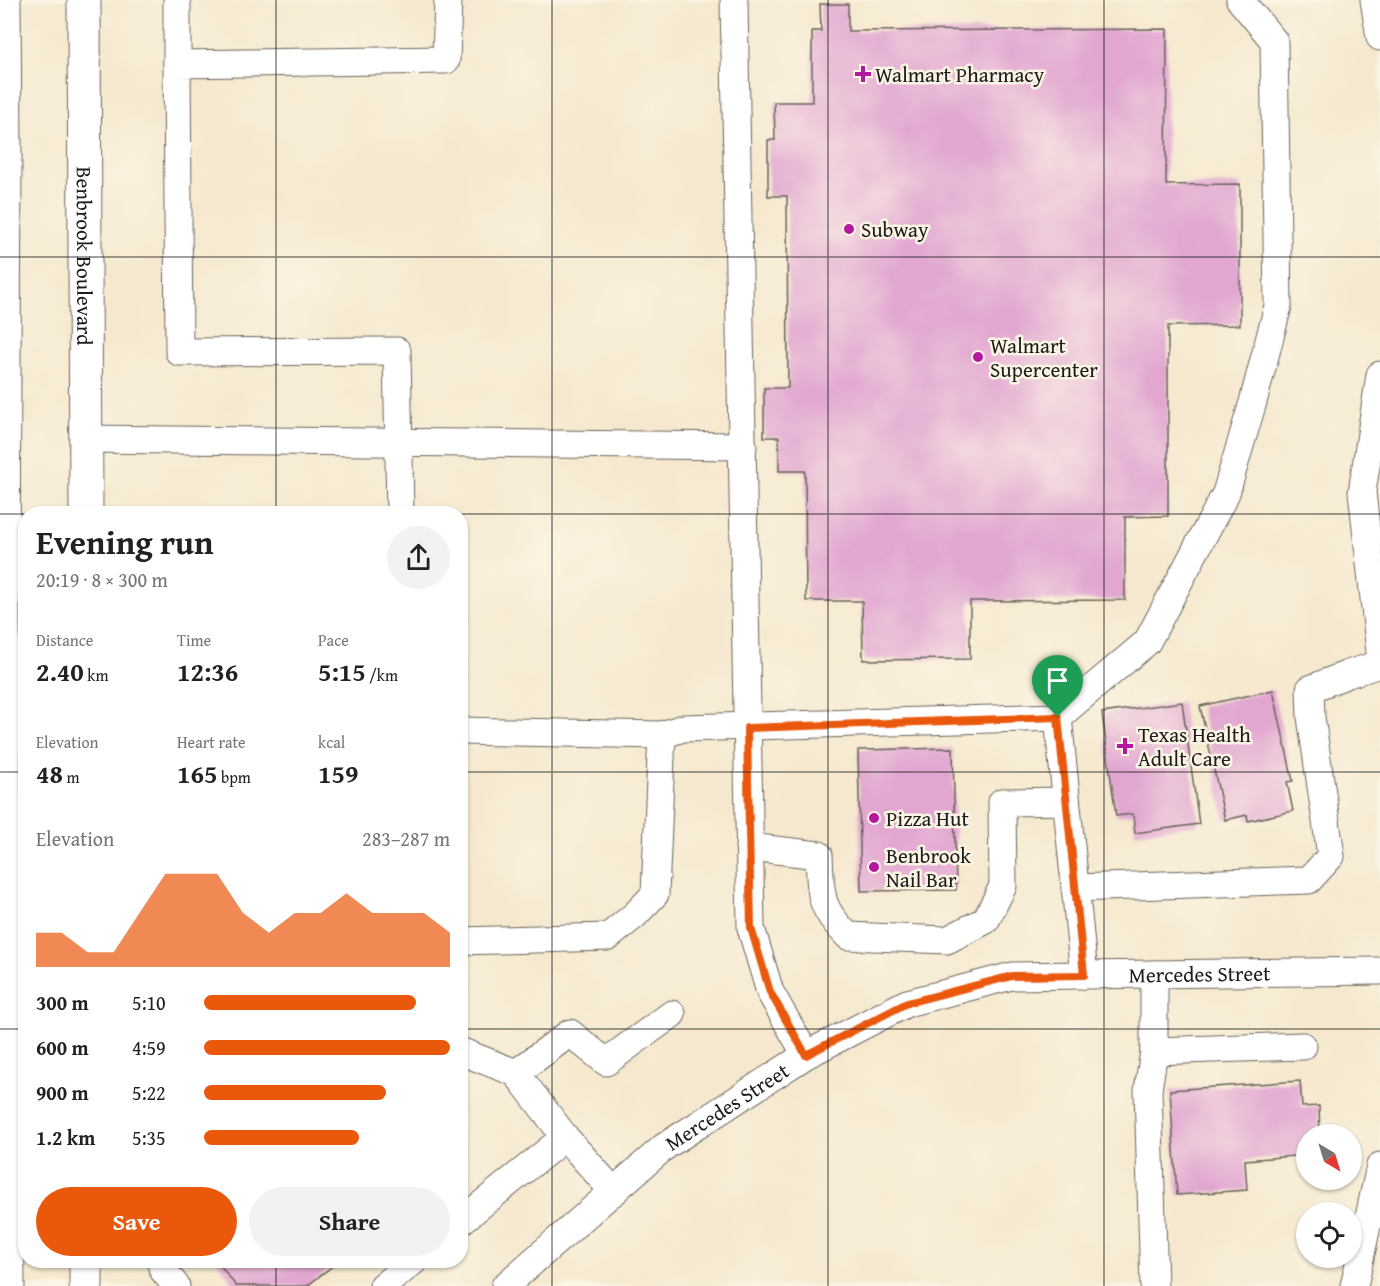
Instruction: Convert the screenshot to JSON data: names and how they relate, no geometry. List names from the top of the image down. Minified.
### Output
{"streets":{"highway":["Benbrook Boulevard"],"street":["Mercedes Street"]},"places":{"health":["Walmart Pharmacy","Texas Health Adult Care"],"other":["Subway","Walmart Supercenter","Pizza Hut","Benbrook Nail Bar"]},"north":"bottom right","page":{"heading":["Evening run","20:19 · 8 × 300 m"],"stats":[["Distance","2.40 km"],["Time","12:36"],["Pace","5:15 /km"],["Elevation","48 m"],["Heart rate","165 bpm"],["kcal","159"]],"chart":["Elevation","283–287 m"],"list":[{"name":"300 m","note":"5:10"},{"name":"600 m","note":"4:59"},{"name":"900 m","note":"5:22"},{"name":"1.2 km","note":"5:35"}],"buttons":["Save","Share"]}}
